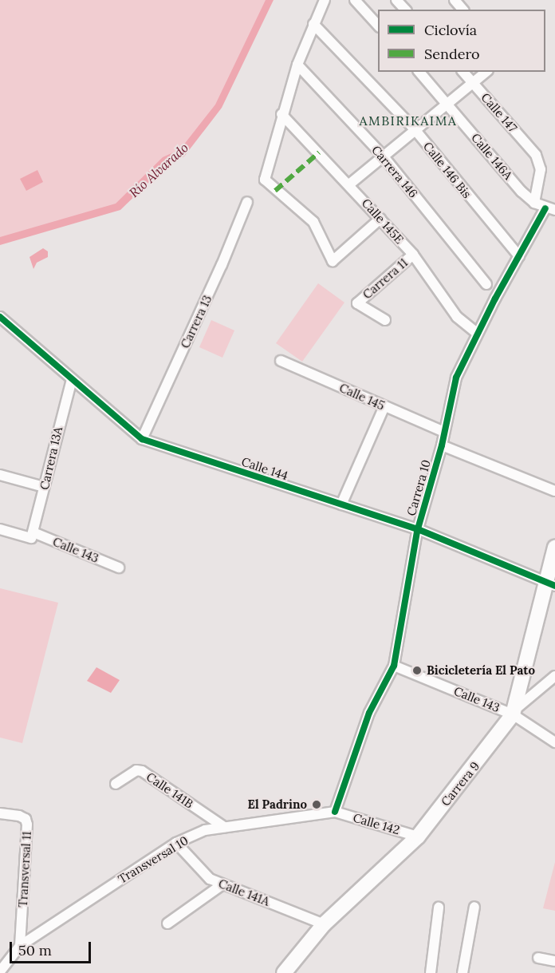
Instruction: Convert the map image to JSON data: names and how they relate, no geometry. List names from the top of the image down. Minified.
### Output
{"streets":{"street":["Calle 147","Calle 146A","Calle 146 Bis","Carrera 146","Calle 145E","Carrera 11","Carrera 13","Calle 145","Carrera 13A","Calle 144","Carrera 10","Calle 143","Carrera 9","Calle 141B","Calle 142","Transversal 10","Transversal 11","Calle 141A"]},"crossings":[["Calle 147","Calle 146A"],["Calle 146A","Carrera 10"],["Calle 146 Bis","Carrera 10"],["Calle 145E","Carrera 11"],["Calle 145E","Carrera 10"],["Carrera 13","Calle 144"],["Calle 145","Carrera 10"],["Carrera 13A","Calle 144"],["Carrera 13A","Calle 143"],["Calle 144","Carrera 10"],["Calle 144","Carrera 9"],["Carrera 10","Calle 143"],["Carrera 10","Calle 142"],["Carrera 10","Transversal 10"],["Calle 143","Carrera 9"],["Carrera 9","Calle 142"],["Carrera 9","Calle 141A"],["Calle 141B","Transversal 10"],["Calle 142","Transversal 10"],["Transversal 10","Transversal 11"],["Transversal 10","Calle 141A"]],"districts":["AMBIRIKAIMA"],"water":["Río Alvarado"],"places":["Bicicletería El Pato","El Padrino"],"legend":["Ciclovía","Sendero"],"scale_bar":"50 m"}
